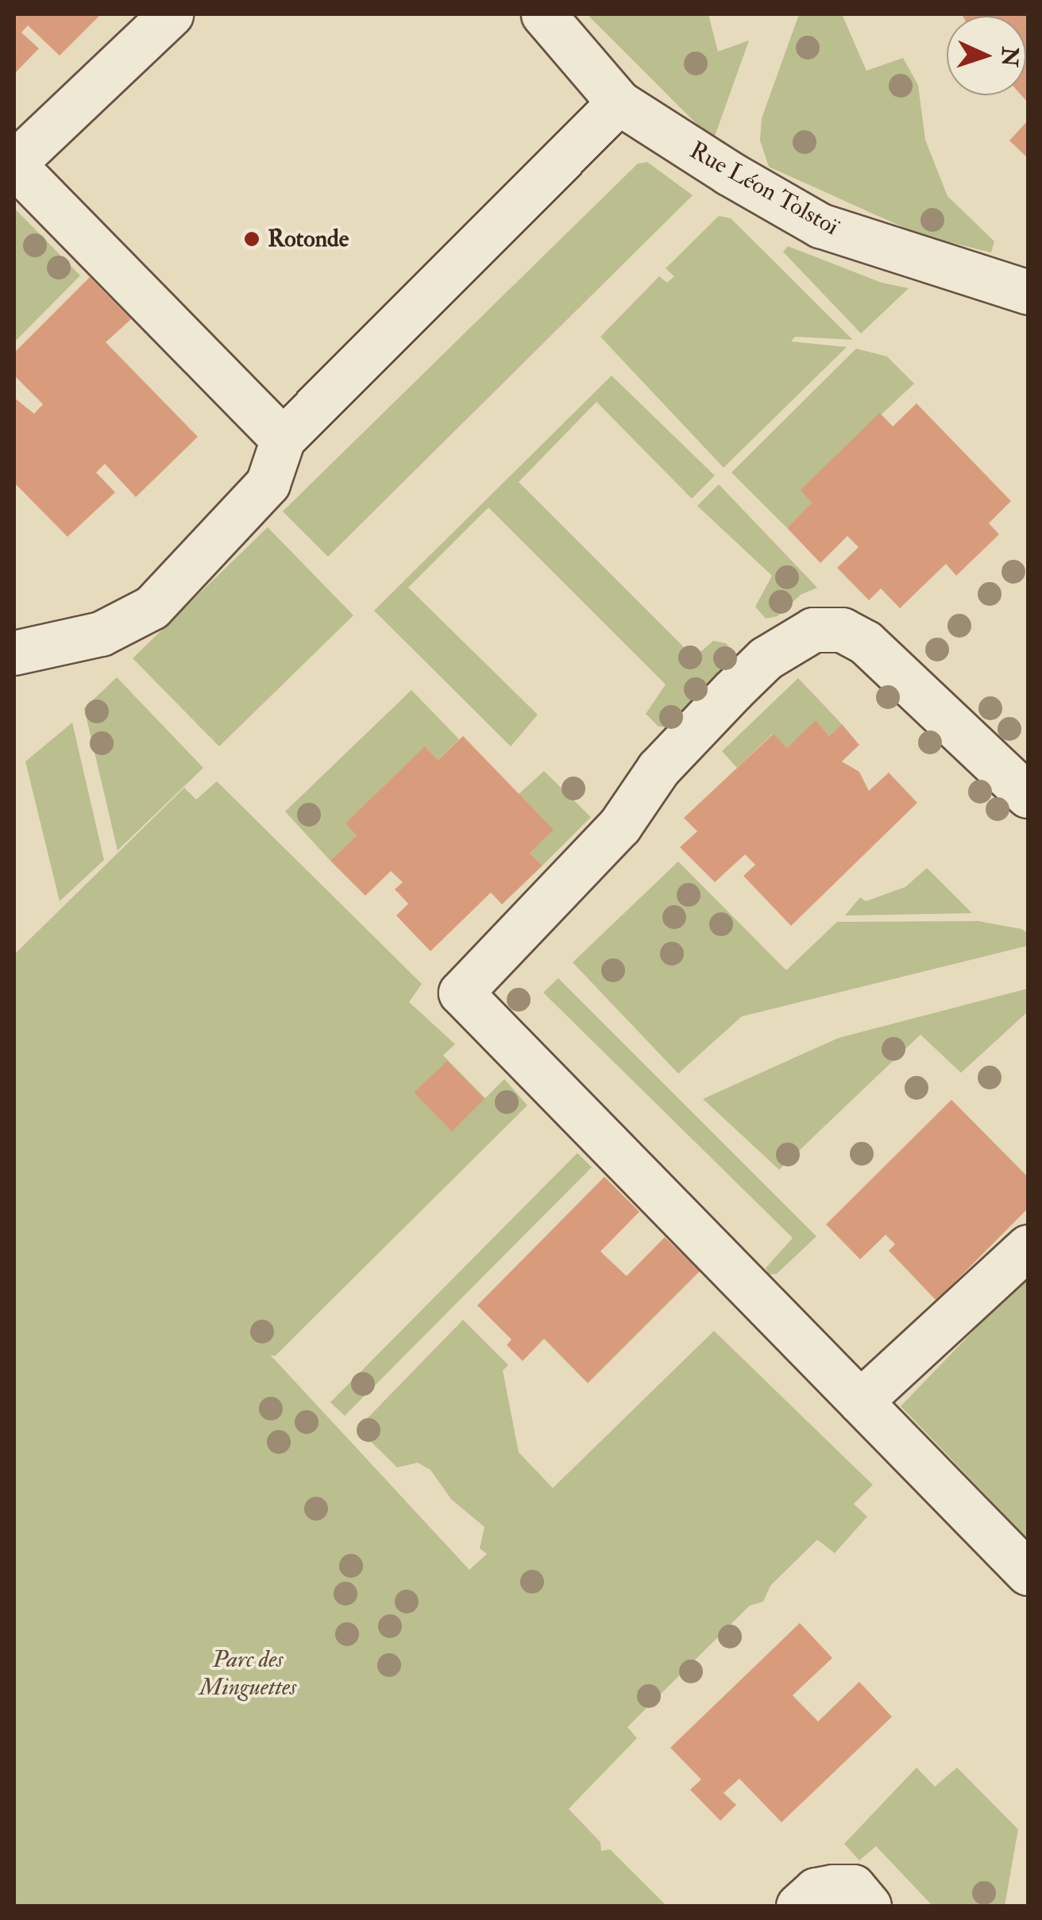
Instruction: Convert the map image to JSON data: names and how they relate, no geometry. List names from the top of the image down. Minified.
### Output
{"streets":{"street":["Rue Léon Tolstoï"]},"parks":["Parc des Minguettes"],"places":["Rotonde"],"north":"right"}
